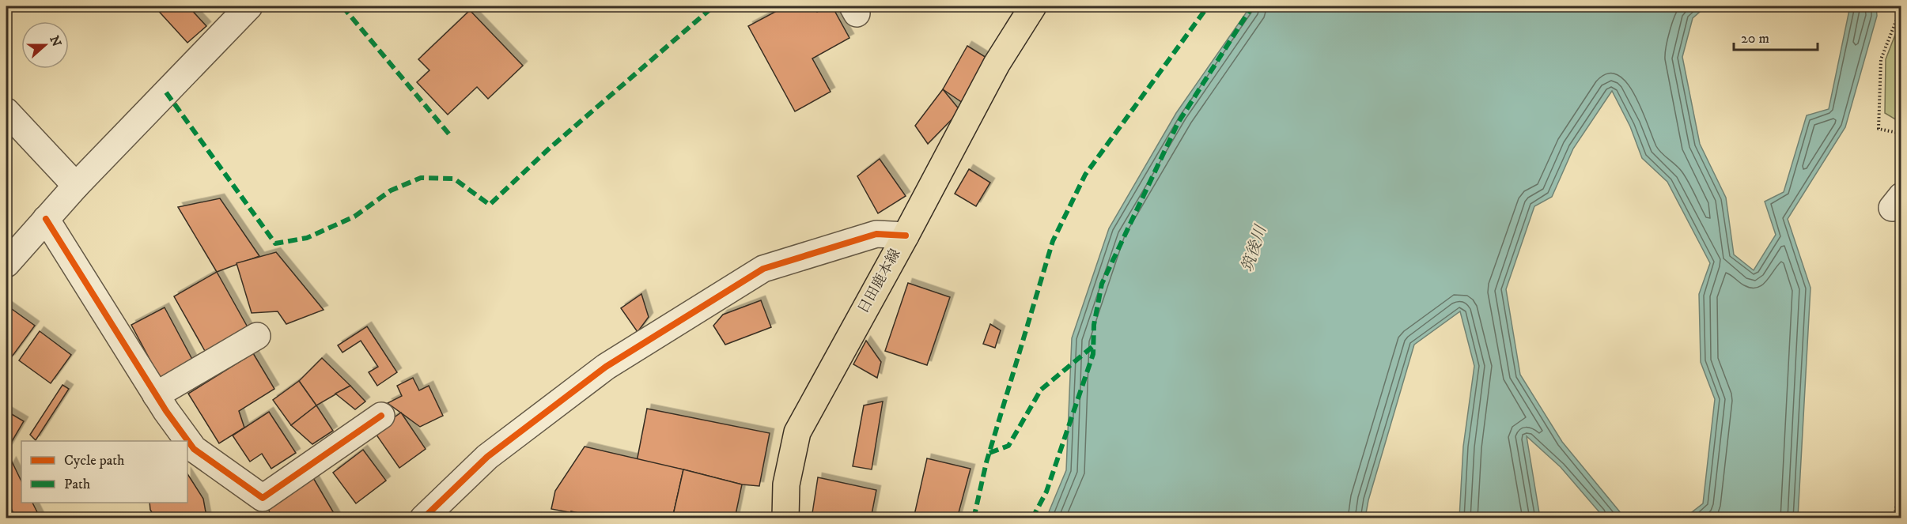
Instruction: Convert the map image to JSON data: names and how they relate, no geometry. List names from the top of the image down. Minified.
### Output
{"streets":{"main road":["日田鹿本線"]},"water":["筑後川"],"legend":["Cycle path","Path"],"scale_bar":"20 m","north":"right"}
